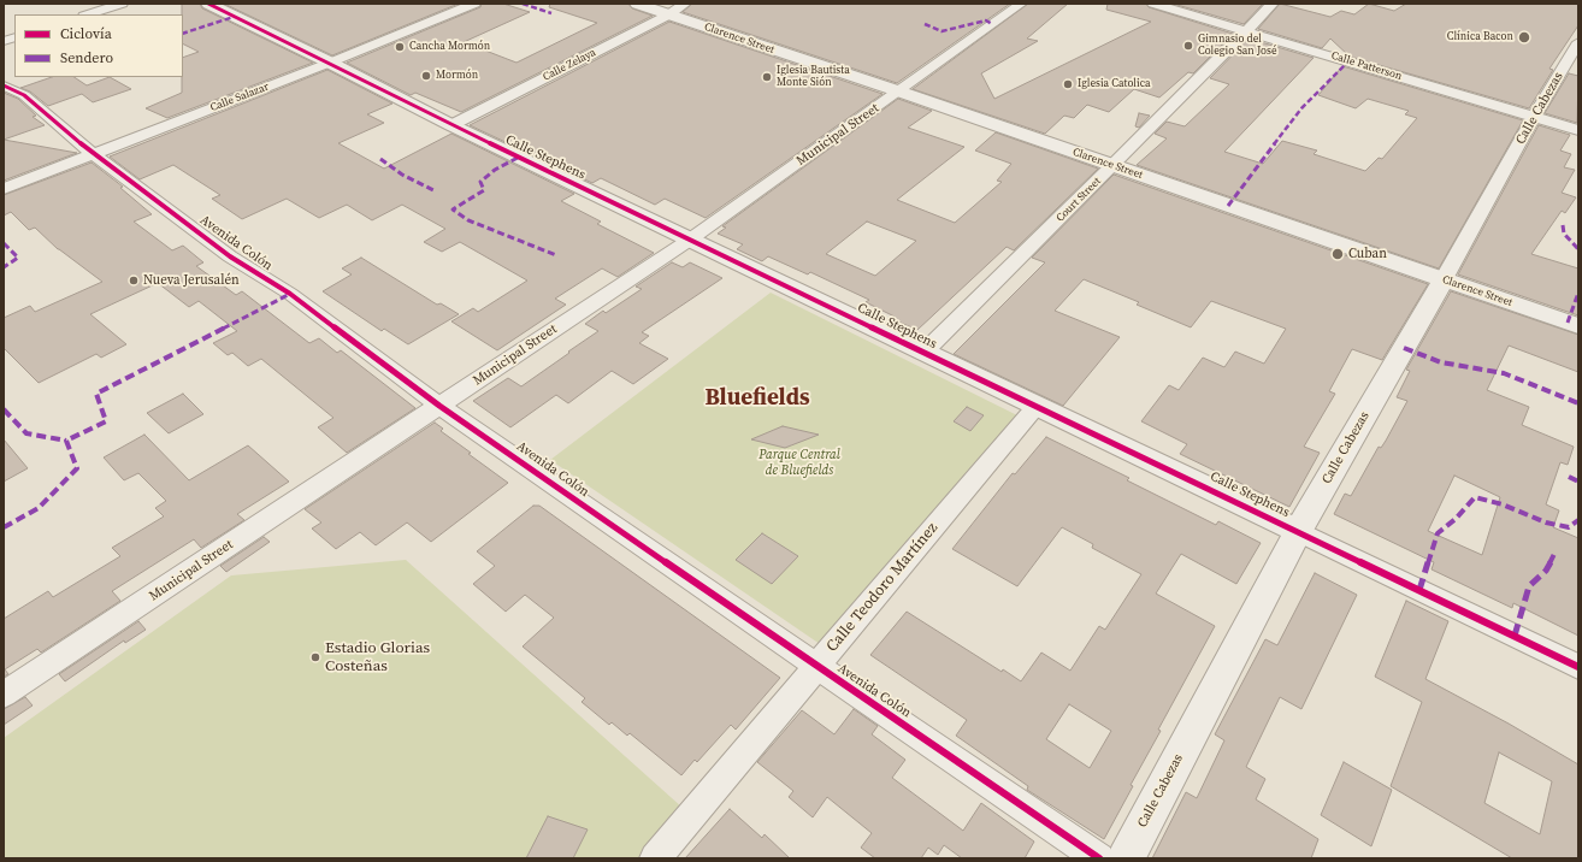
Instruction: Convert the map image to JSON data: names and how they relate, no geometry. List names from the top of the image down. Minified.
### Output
{"streets":{"street":["Clarence Street","Calle Zelaya","Calle Patterson","Calle Salazar","Calle Cabezas","Municipal Street","Calle Stephens","Court Street","Avenida Colón","Calle Teodoro Martínez"]},"crossings":[["Clarence Street","Calle Zelaya"],["Clarence Street","Calle Cabezas"],["Clarence Street","Municipal Street"],["Clarence Street","Court Street"],["Calle Zelaya","Calle Stephens"],["Calle Patterson","Calle Cabezas"],["Calle Patterson","Court Street"],["Calle Salazar","Calle Stephens"],["Calle Salazar","Avenida Colón"],["Calle Cabezas","Calle Stephens"],["Municipal Street","Calle Stephens"],["Municipal Street","Avenida Colón"],["Calle Stephens","Court Street"],["Calle Stephens","Calle Teodoro Martínez"],["Avenida Colón","Calle Teodoro Martínez"]],"districts":["Bluefields"],"parks":["Parque Central de Bluefields"],"places":["Clínica Bacon","Gimnasio del Colegio San José","Cancha Mormón","Mormón","Iglesia Bautista Monte Sión","Iglesia Catolica","Cuban","Nueva Jerusalén","Estadio Glorias Costeñas"],"legend":["Ciclovía","Sendero"]}
